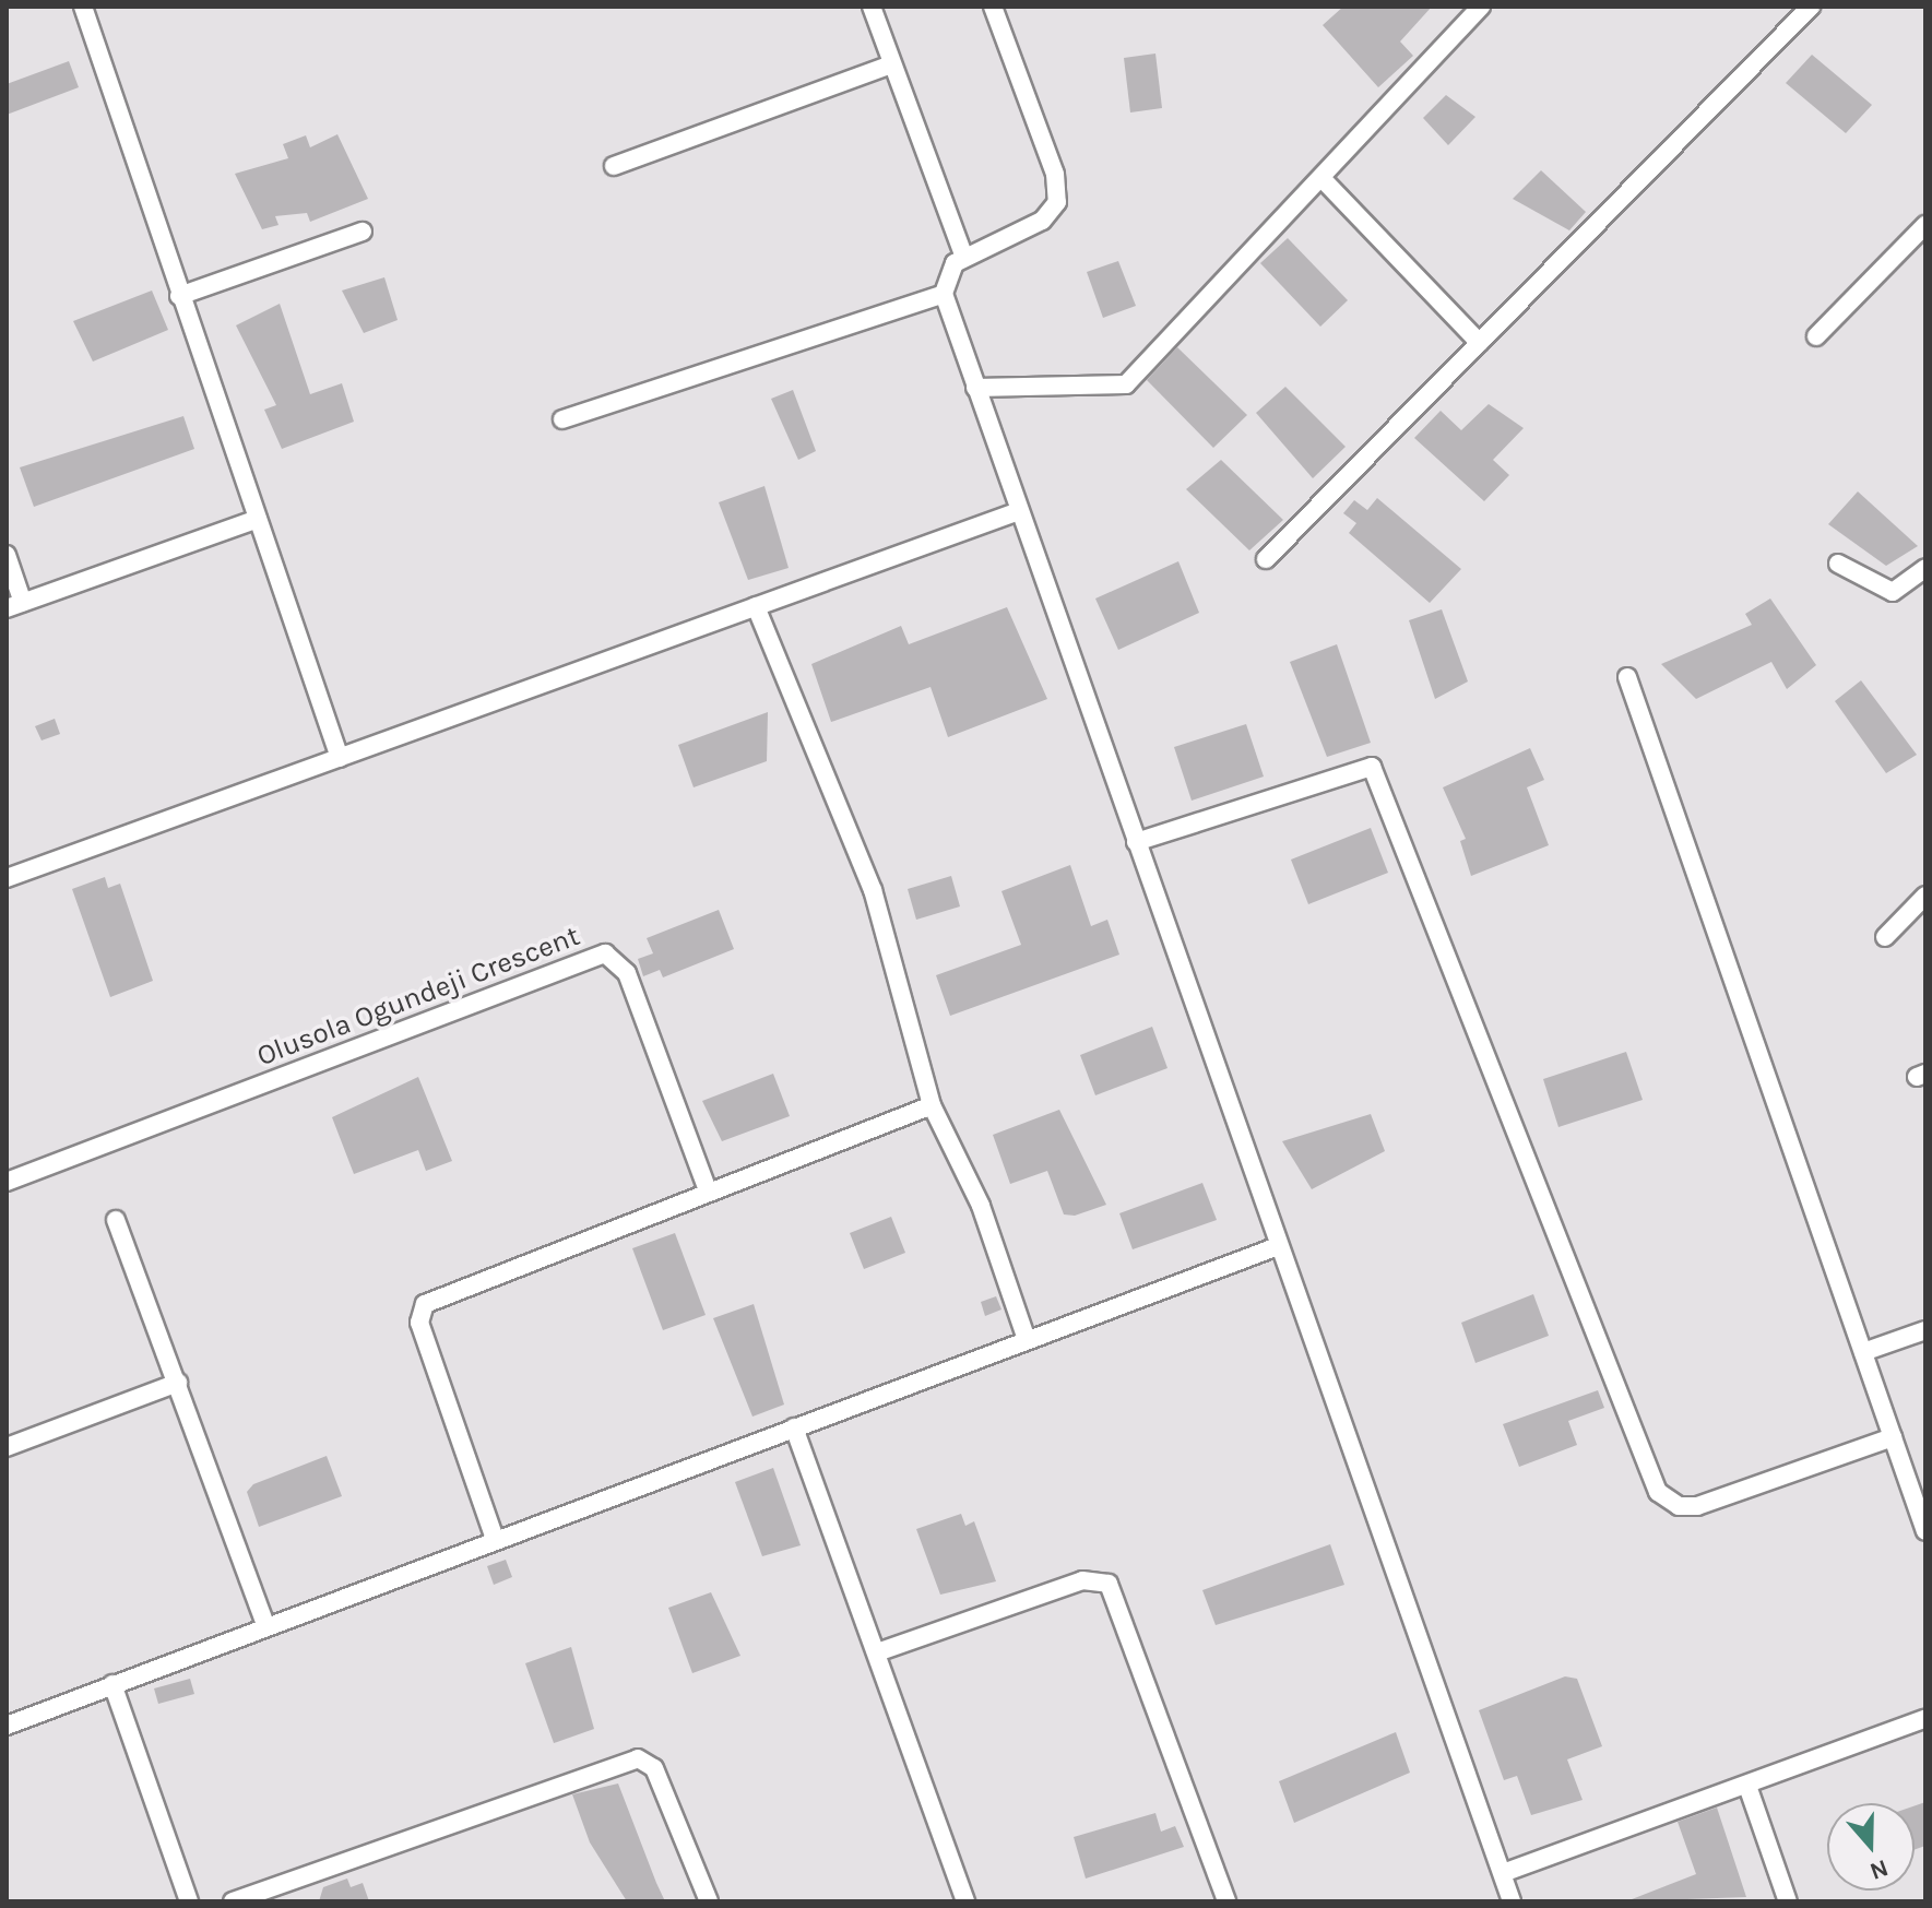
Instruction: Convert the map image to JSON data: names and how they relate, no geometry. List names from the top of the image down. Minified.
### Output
{"streets":{"street":["Olusola Ogundeji Crescent"]},"north":"bottom"}
